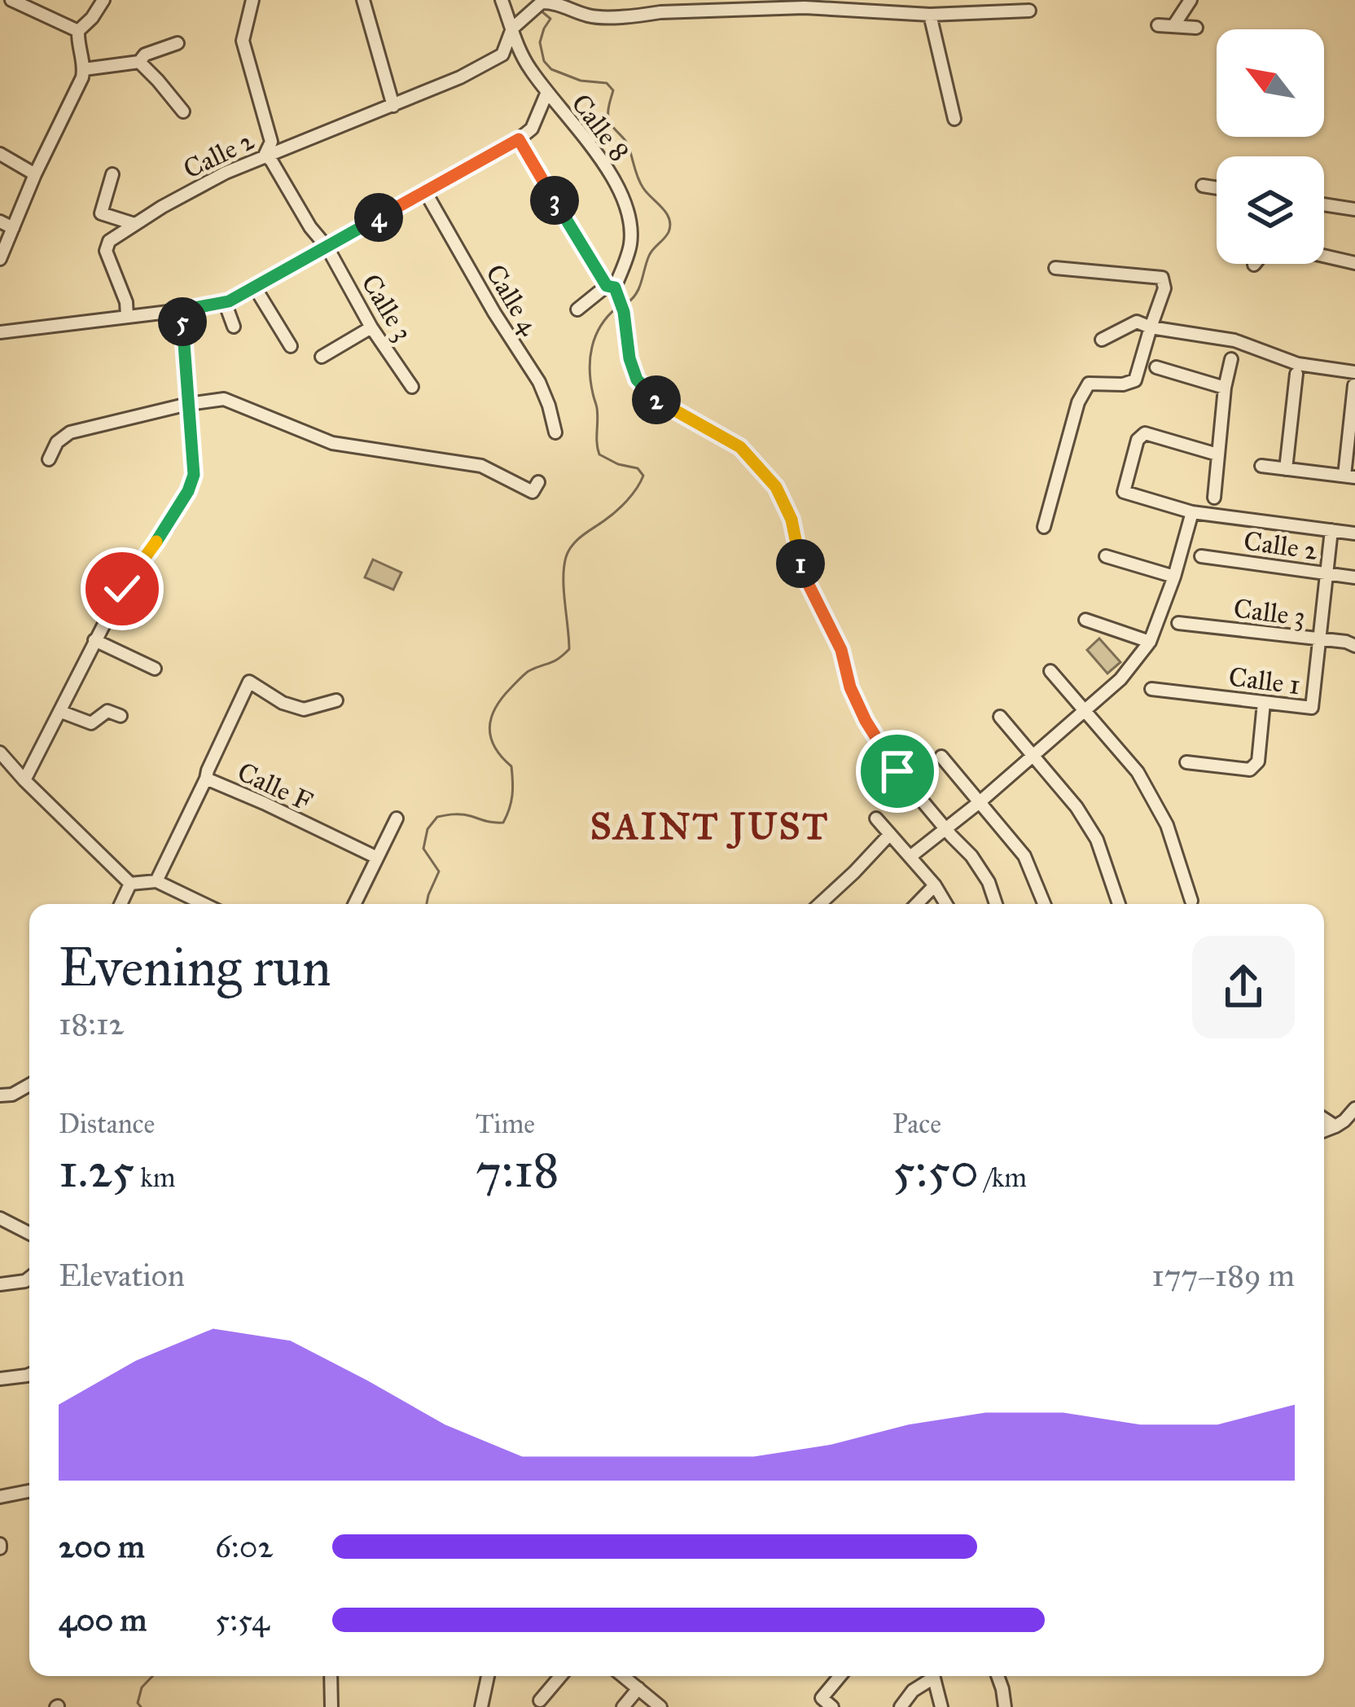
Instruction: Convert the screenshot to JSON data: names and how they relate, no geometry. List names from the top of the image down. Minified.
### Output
{"streets":{"street":["Calle 8","Calle 2","Calle 4","Calle 3","Calle 1","Calle F"]},"crossings":[["Calle 8","Calle 2"],["Calle 2","Calle 3"],["Calle 2","Calle 1"],["Calle 3","Calle 1"]],"districts":["SAINT JUST"],"north":"top left","page":{"pins":["3","4","5","2","1"],"heading":["Evening run","18:12"],"stats":[["Distance","1.25 km"],["Time","7:18"],["Pace","5:50 /km"]],"chart":["Elevation","177–189 m"],"list":[{"name":"200 m","note":"6:02"},{"name":"400 m","note":"5:54"}]}}
